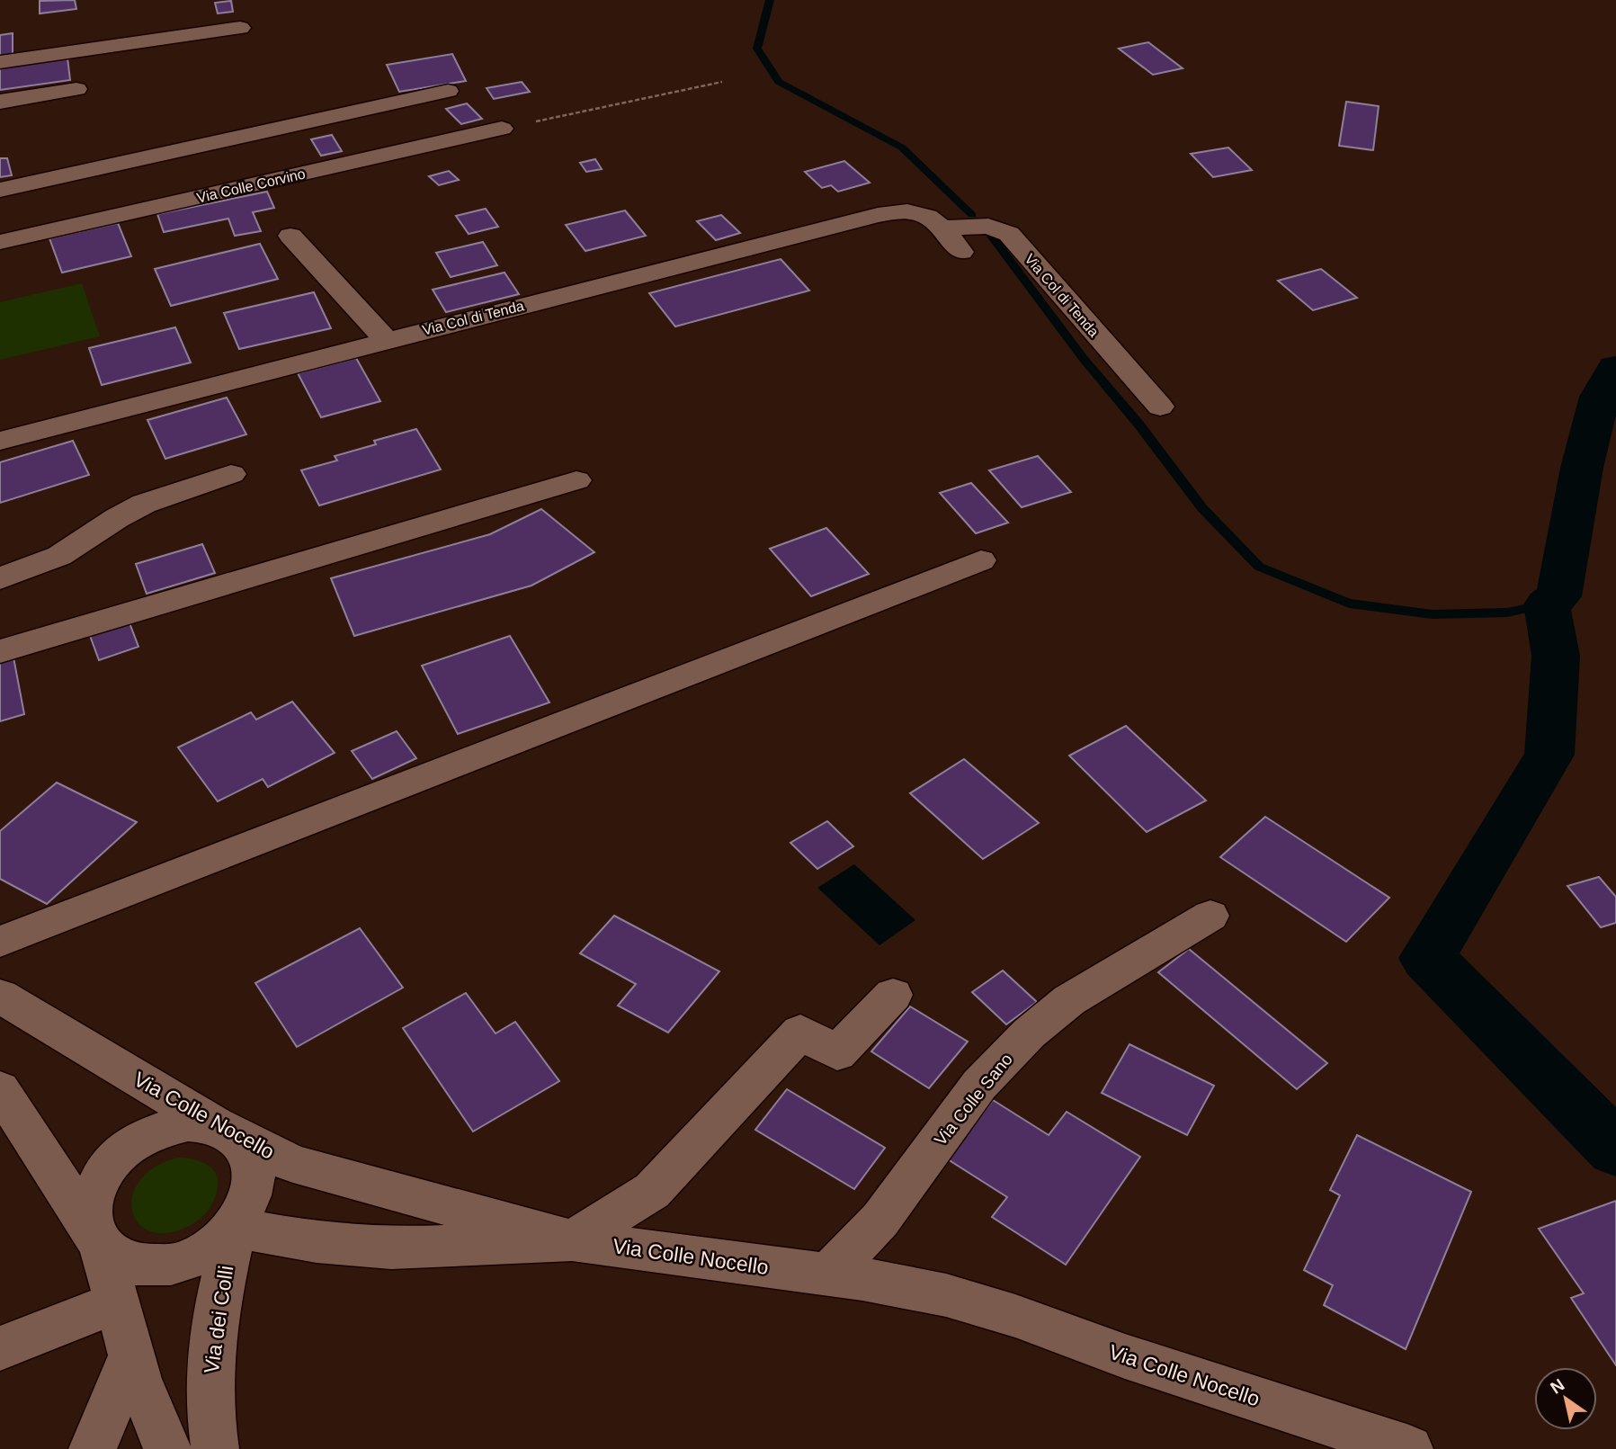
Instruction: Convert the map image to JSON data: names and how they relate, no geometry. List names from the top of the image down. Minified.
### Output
{"streets":{"street":["Via Colle Corvino","Via Col di Tenda","Via Colle Sano","Via Colle Nocello","Via dei Colli"]},"crossings":[["Via Colle Sano","Via Colle Nocello"],["Via Colle Nocello","Via dei Colli"]],"north":"top left"}
